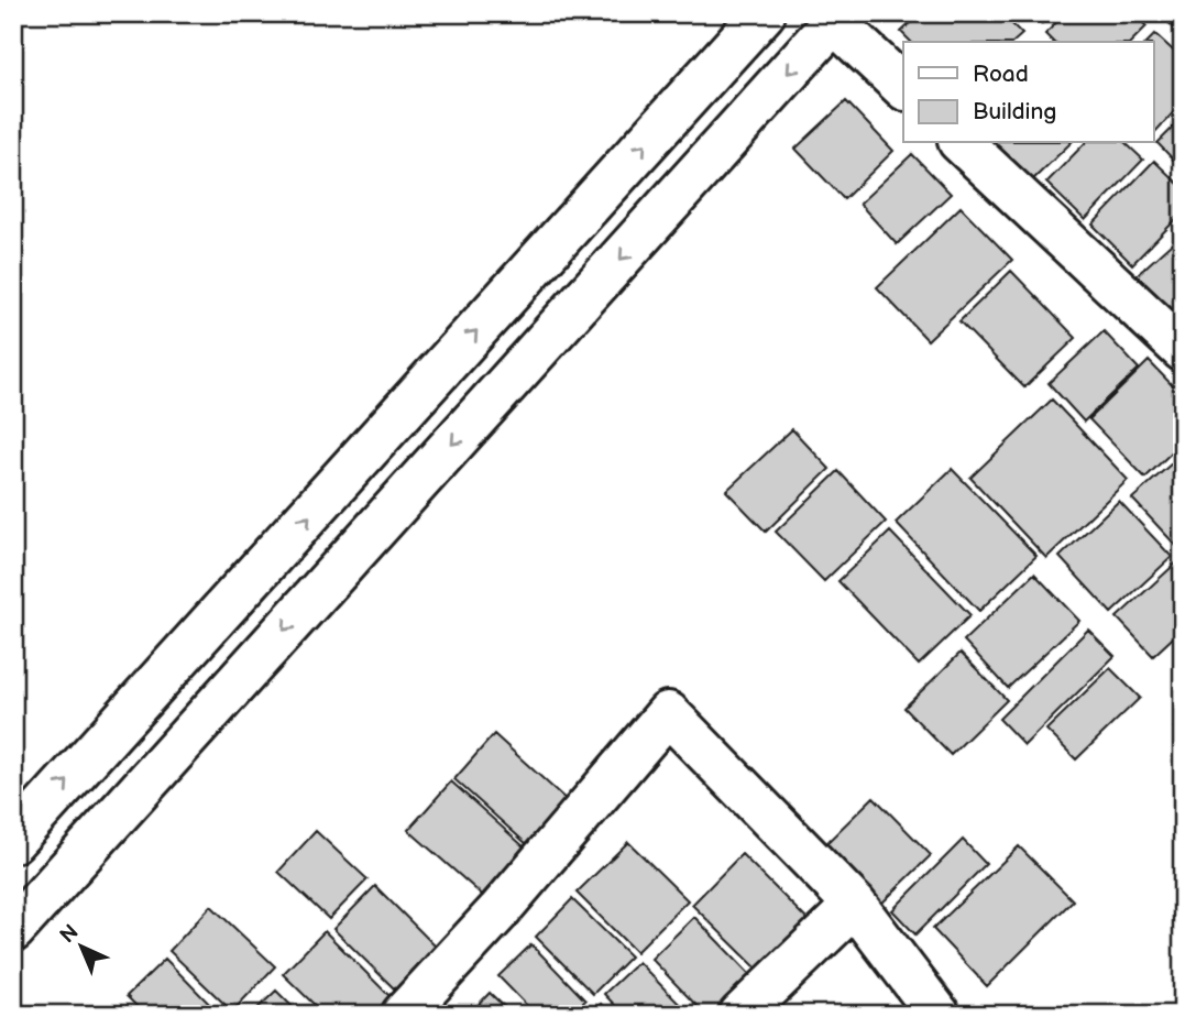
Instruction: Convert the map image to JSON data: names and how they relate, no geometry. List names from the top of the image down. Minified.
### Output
{"legend":["Road","Building"],"north":"top left"}
